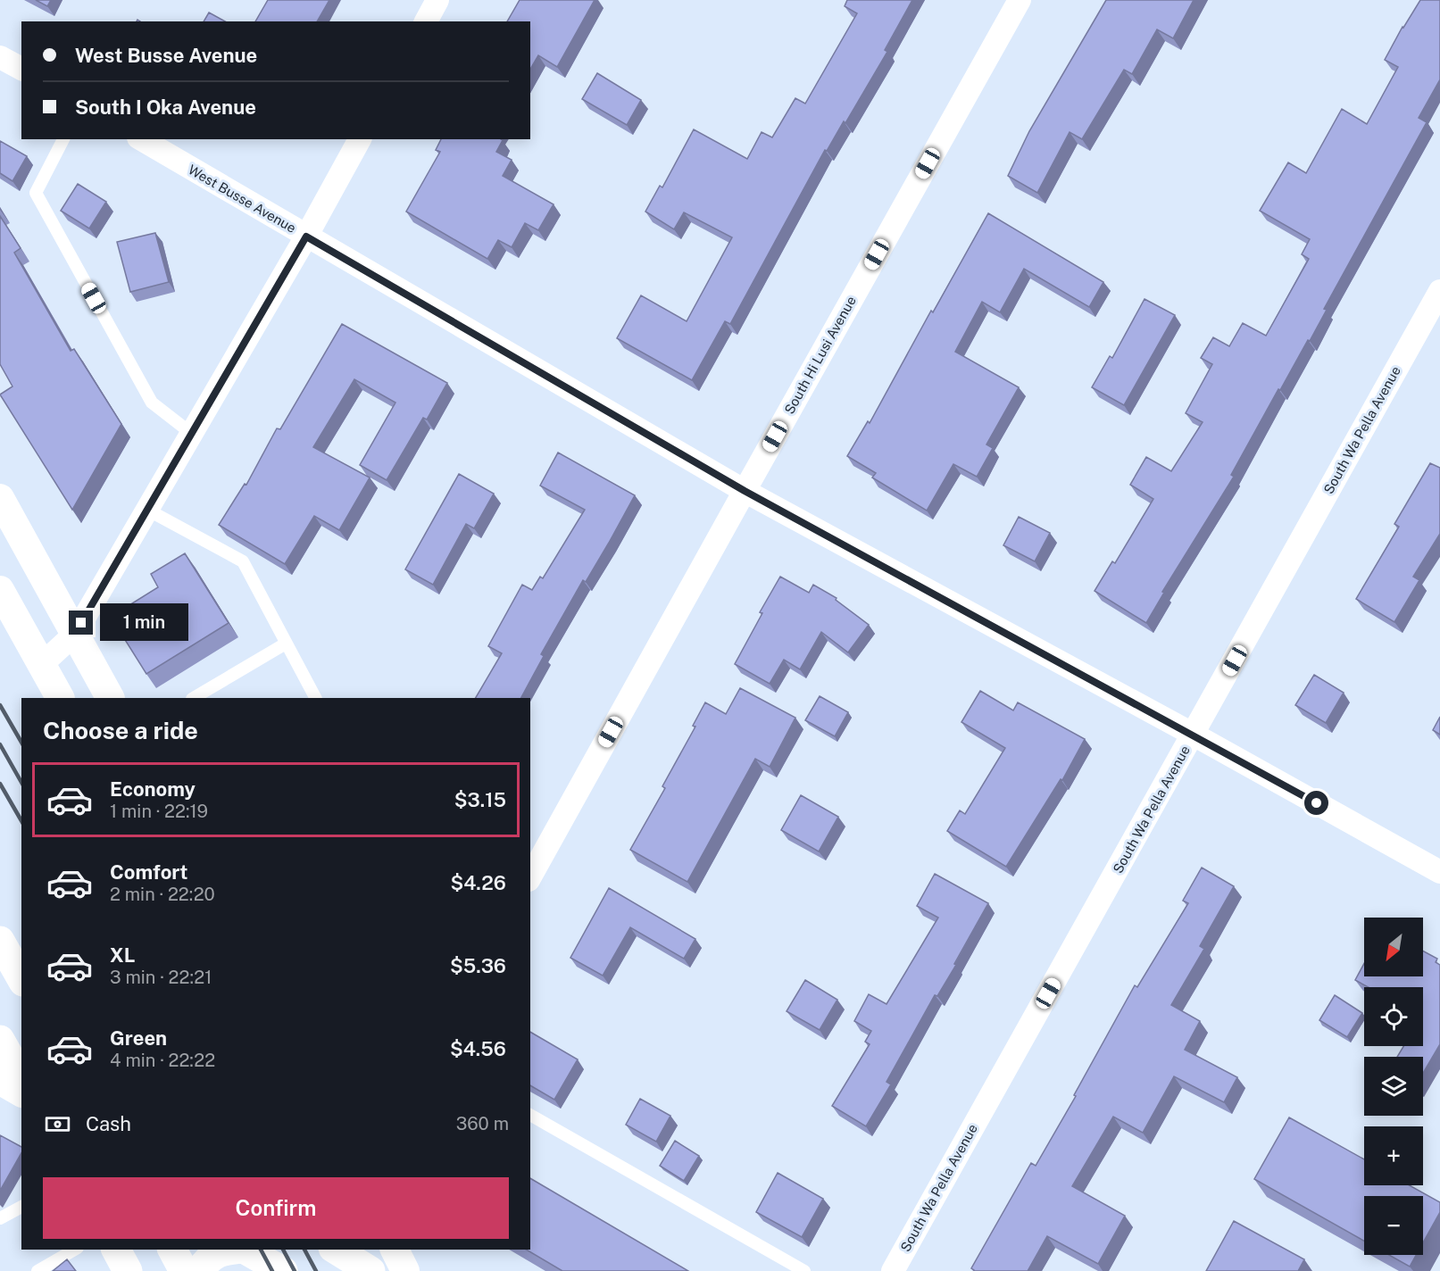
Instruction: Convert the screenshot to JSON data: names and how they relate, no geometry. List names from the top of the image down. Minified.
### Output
{"streets":{"street":["West Busse Avenue","South Hi Lusi Avenue","South Wa Pella Avenue"]},"crossings":[["West Busse Avenue","South Hi Lusi Avenue"],["West Busse Avenue","South Wa Pella Avenue"]],"north":"bottom left","page":{"banner":["West Busse Avenue","South I Oka Avenue"],"bubble":"1 min","heading":"Choose a ride","list":[{"name":"Economy","note":"1 min · 22:19","value":"$3.15"},{"name":"Comfort","note":"2 min · 22:20","value":"$4.26"},{"name":"XL","note":"3 min · 22:21","value":"$5.36"},{"name":"Green","note":"4 min · 22:22","value":"$4.56"}],"map_buttons":["+","−"],"pay":["Cash","360 m"],"buttons":"Confirm"}}
